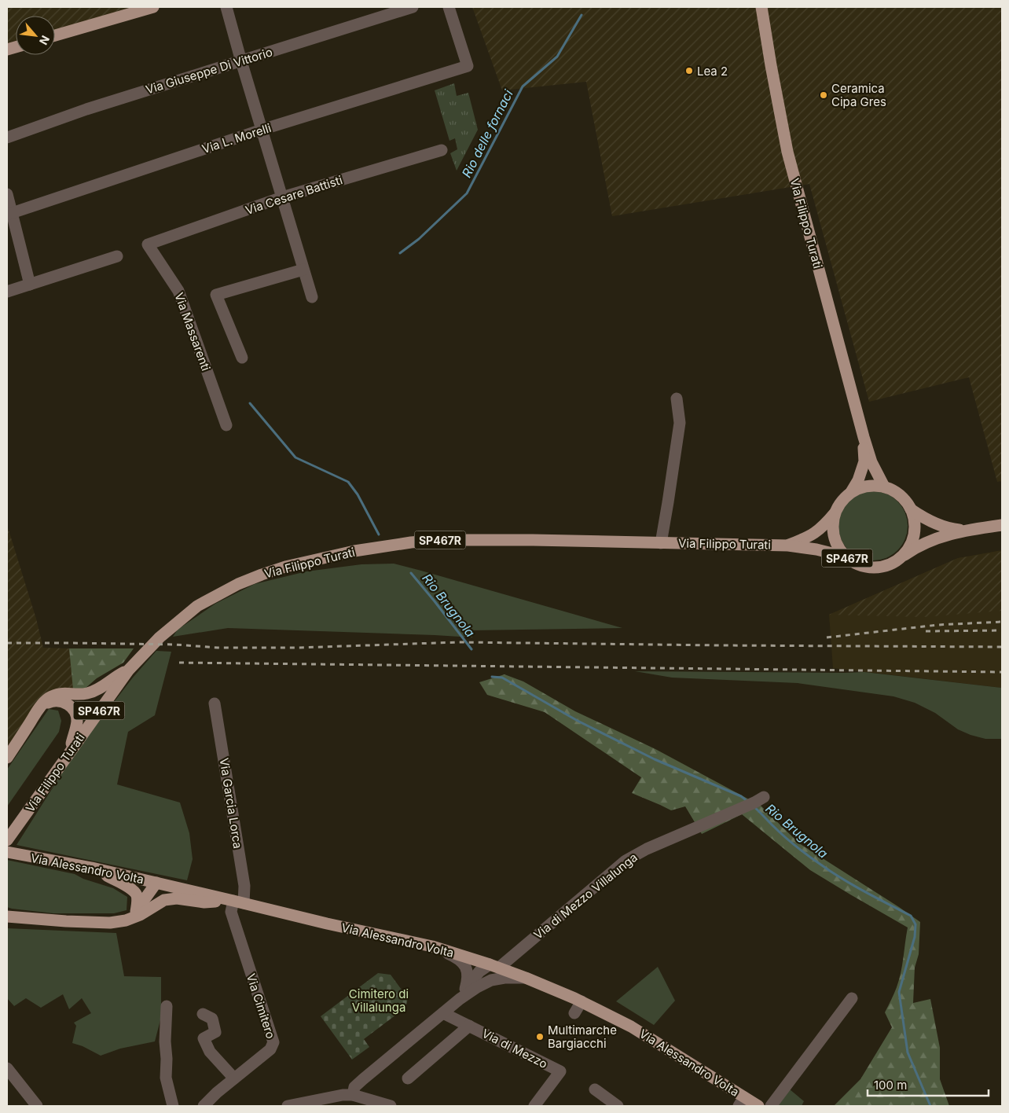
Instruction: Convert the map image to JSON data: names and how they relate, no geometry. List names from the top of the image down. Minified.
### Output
{"streets":{"main road":["Via Filippo Turati","SP467R","Via Alessandro Volta"],"street":["Via Giuseppe Di Vittorio","Via L. Morelli","Via Cesare Battisti","Via Massarenti","Via Garcia Lorca","Via di Mezzo Villalunga","Via Cimitero","Via di Mezzo"]},"crossings":[["Via Cesare Battisti","Via Massarenti"],["Via Filippo Turati","SP467R"],["Via Garcia Lorca","Via Alessandro Volta"],["Via Garcia Lorca","Via Cimitero"],["Via Alessandro Volta","Via di Mezzo Villalunga"],["Via Alessandro Volta","Via Cimitero"]],"water":["Rio delle fornaci","Rio Brugnola"],"parks":["Cimitero di Villalunga"],"places":["Lea 2","Ceramica Cipa Gres","Multimarche Bargiacchi"],"scale_bar":"100 m","north":"bottom right"}
